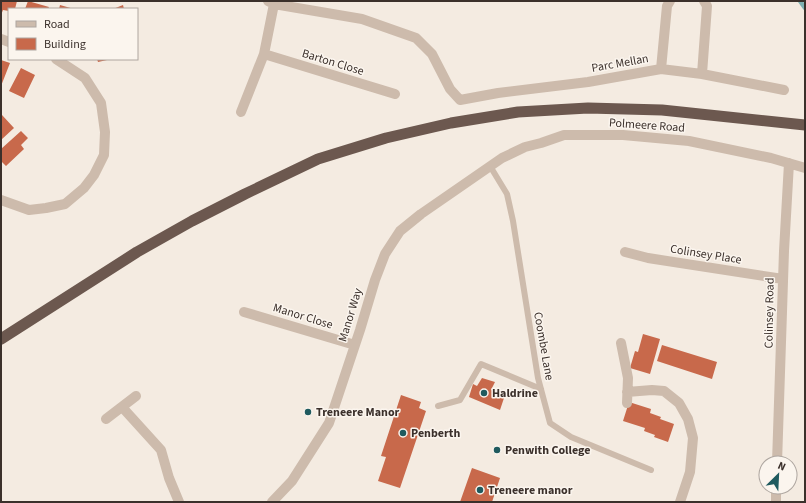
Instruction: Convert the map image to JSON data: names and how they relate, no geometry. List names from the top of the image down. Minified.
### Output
{"streets":{"street":["Barton Close","Parc Mellan","Polmeere Road","Colinsey Place","Colinsey Road","Manor Way","Manor Close"],"lane":["Coombe Lane"]},"crossings":[["Polmeere Road","Colinsey Road"],["Polmeere Road","Manor Way"],["Polmeere Road","Coombe Lane"],["Colinsey Place","Colinsey Road"],["Manor Way","Manor Close"],["Manor Way","Coombe Lane"]],"places":["Haldrine","Treneere Manor","Penberth","Penwith College","Treneere manor"],"legend":["Road","Building"],"north":"top right"}
